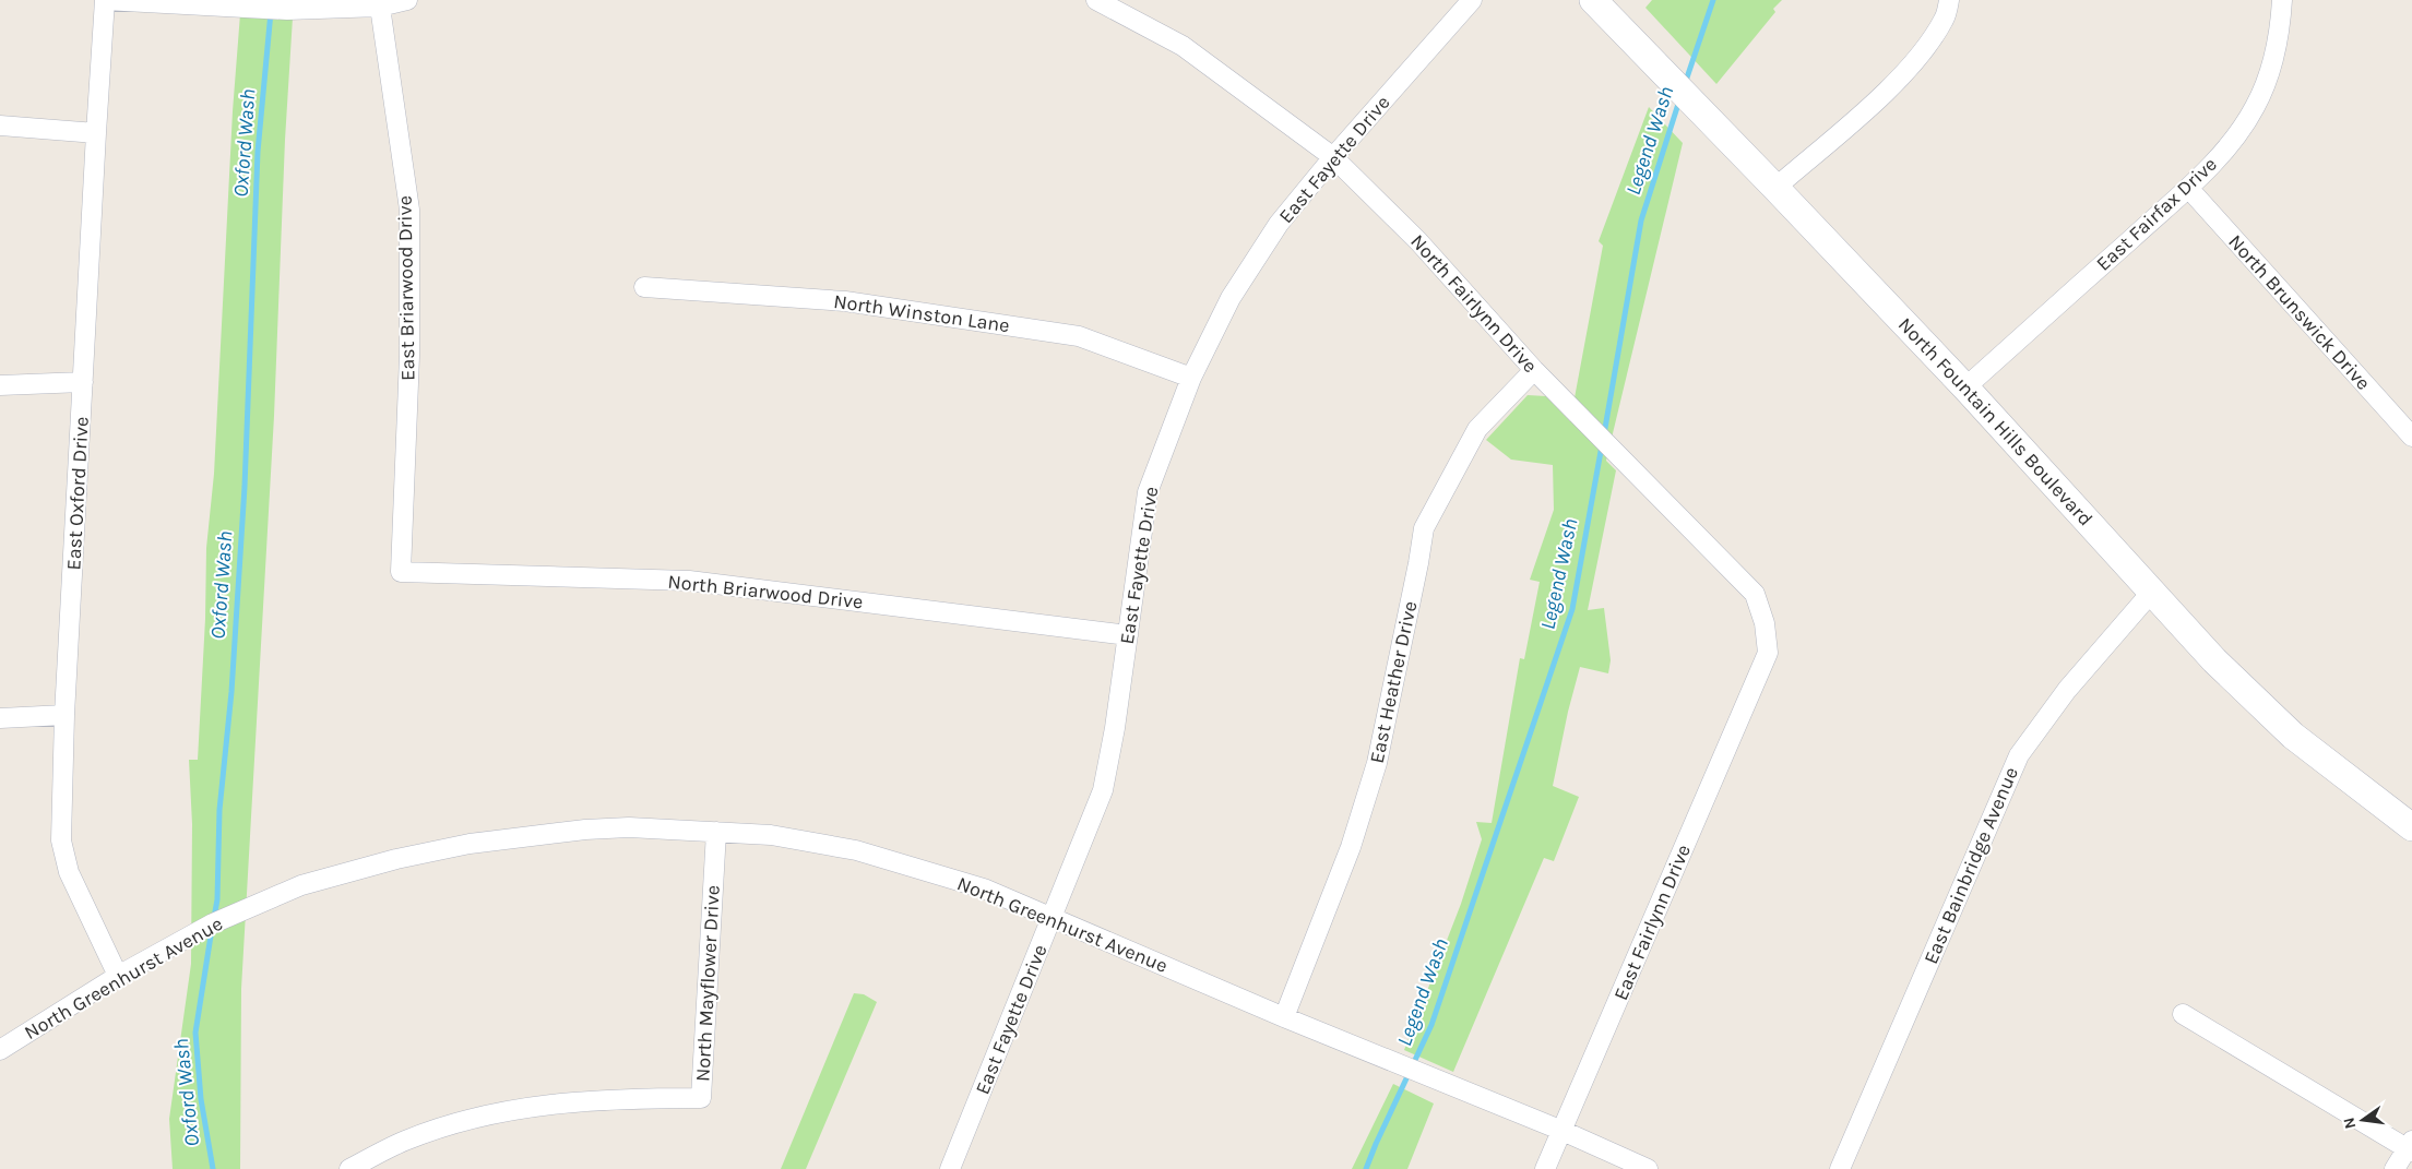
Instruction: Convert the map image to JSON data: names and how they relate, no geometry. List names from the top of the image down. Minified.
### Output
{"streets":{"main road":["North Fountain Hills Boulevard"],"street":["East Fayette Drive","East Fairfax Drive","East Briarwood Drive","North Fairlynn Drive","North Brunswick Drive","North Winston Lane","East Oxford Drive","North Briarwood Drive","East Heather Drive","East Bainbridge Avenue","East Fairlynn Drive","North Greenhurst Avenue","North Mayflower Drive"]},"crossings":[["East Fayette Drive","North Fairlynn Drive"],["East Fayette Drive","North Winston Lane"],["East Fayette Drive","North Briarwood Drive"],["East Fayette Drive","North Greenhurst Avenue"],["East Fairfax Drive","North Brunswick Drive"],["East Fairfax Drive","North Fountain Hills Boulevard"],["East Briarwood Drive","North Briarwood Drive"],["North Fairlynn Drive","East Heather Drive"],["North Fairlynn Drive","East Fairlynn Drive"],["North Fountain Hills Boulevard","East Bainbridge Avenue"],["East Oxford Drive","North Greenhurst Avenue"],["East Heather Drive","North Greenhurst Avenue"],["East Fairlynn Drive","North Greenhurst Avenue"],["North Greenhurst Avenue","North Mayflower Drive"]],"water":["Legend Wash","Oxford Wash"],"north":"left"}
